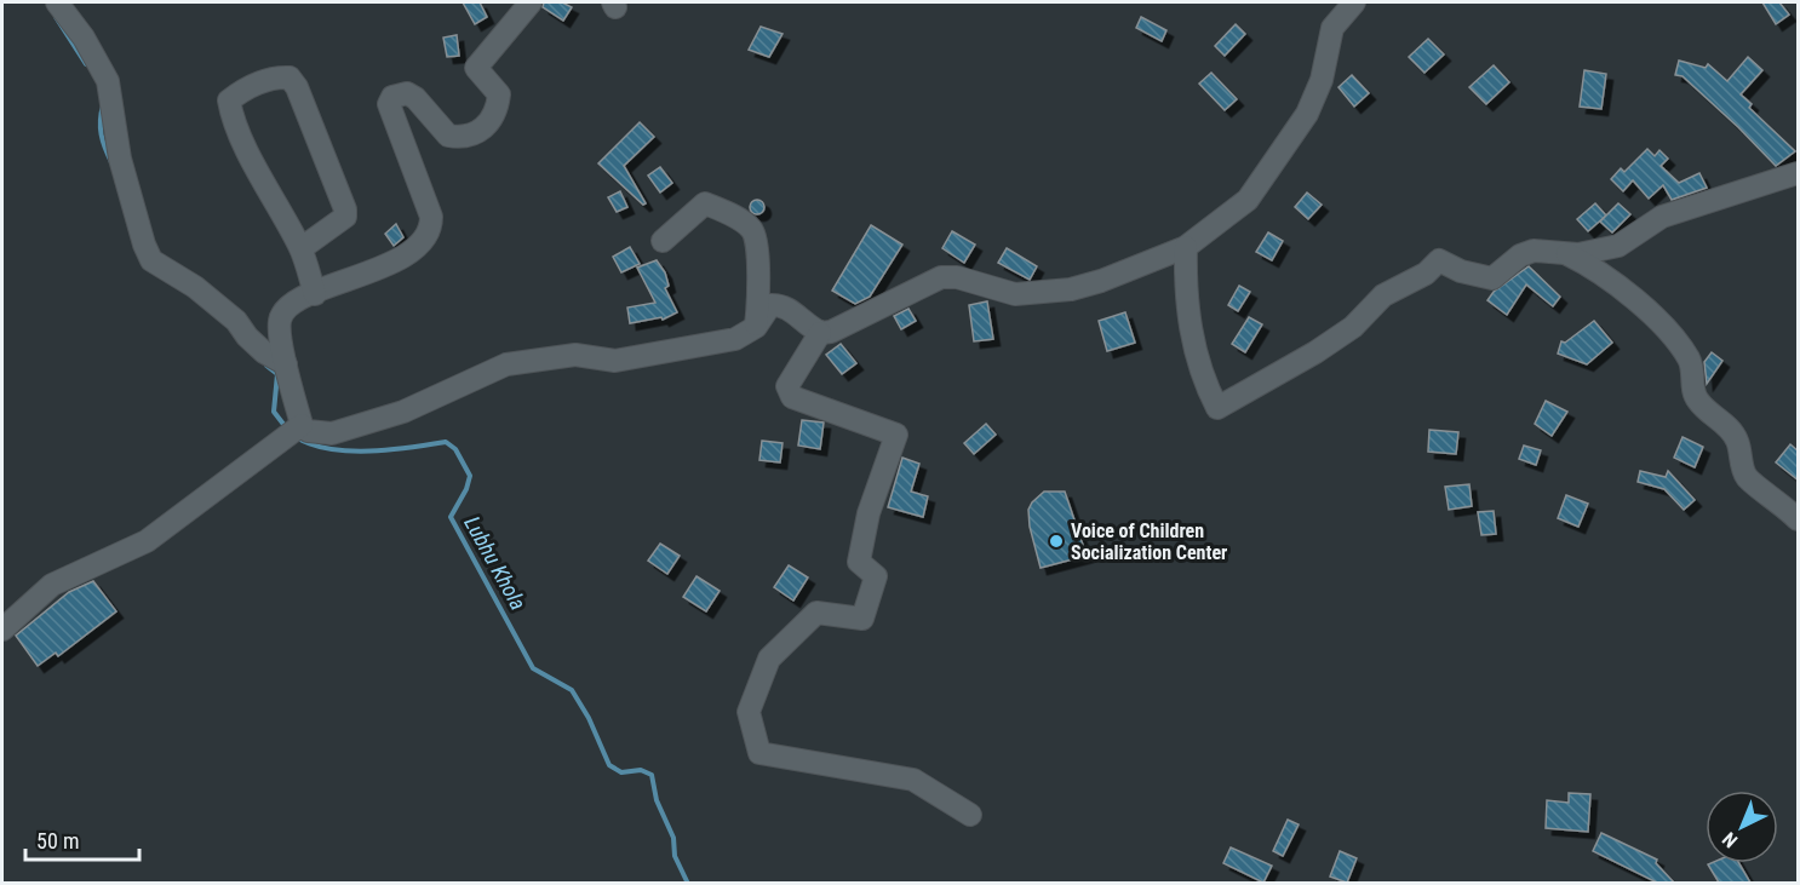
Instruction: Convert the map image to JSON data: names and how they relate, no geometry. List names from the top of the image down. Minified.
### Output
{"water":["Lubhu Khola"],"places":["Voice of Children Socialization Center"],"scale_bar":"50 m","north":"bottom left"}
